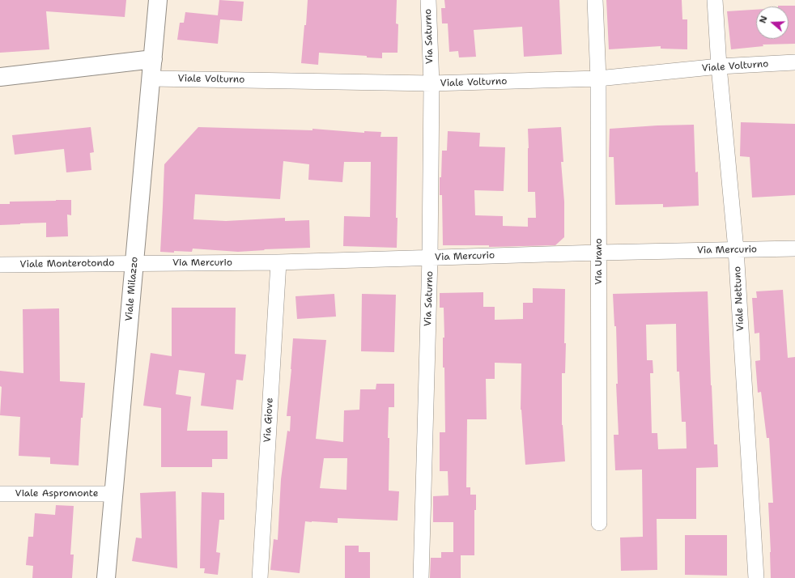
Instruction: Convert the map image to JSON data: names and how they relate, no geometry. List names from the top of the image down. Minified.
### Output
{"streets":{"street":["Via Saturno","Viale Volturno","Via Mercurio","Via Urano","Viale Monterotondo","Viale Milazzo","Viale Nettuno","Via Giove","Viale Aspromonte"]},"crossings":[["Via Saturno","Viale Volturno"],["Via Saturno","Via Mercurio"],["Viale Volturno","Via Urano"],["Viale Volturno","Viale Milazzo"],["Viale Volturno","Viale Nettuno"],["Via Mercurio","Via Urano"],["Via Mercurio","Viale Monterotondo"],["Via Mercurio","Viale Milazzo"],["Via Mercurio","Viale Nettuno"],["Via Mercurio","Via Giove"],["Viale Monterotondo","Viale Milazzo"],["Viale Milazzo","Viale Aspromonte"]],"north":"left"}
